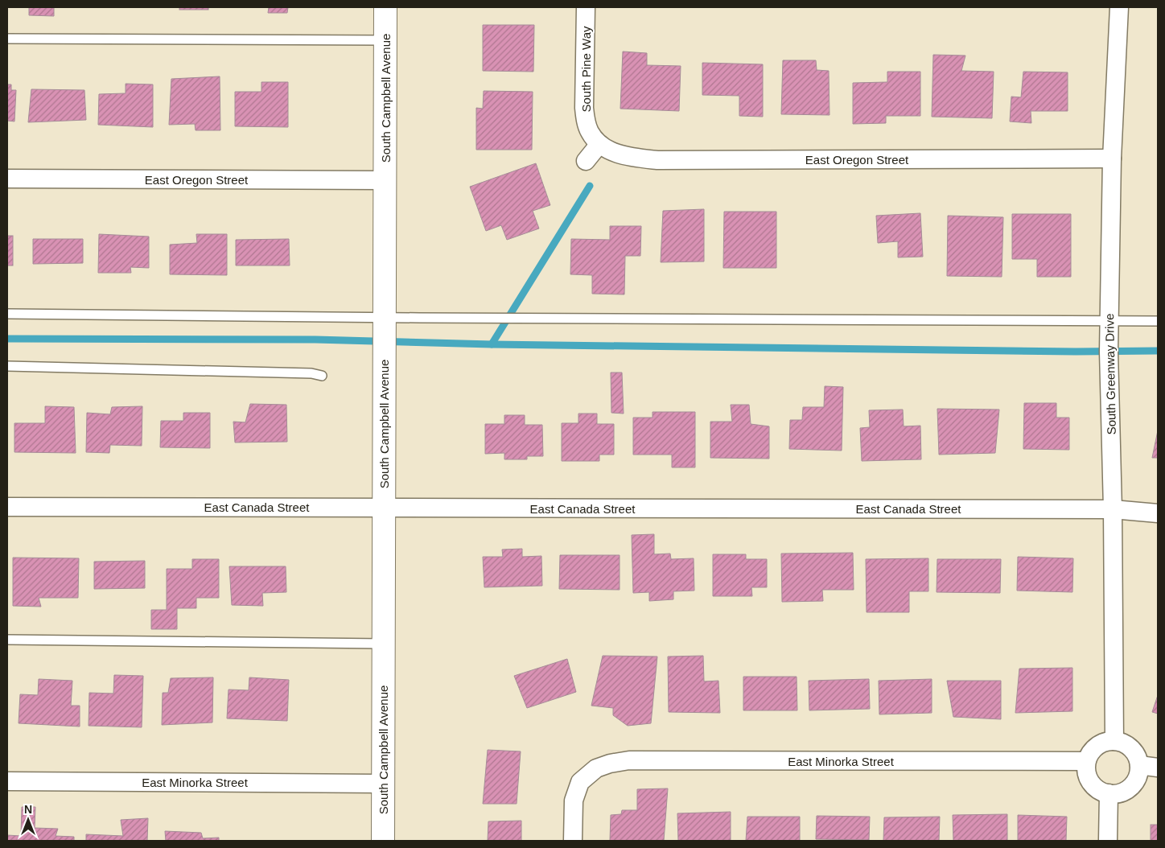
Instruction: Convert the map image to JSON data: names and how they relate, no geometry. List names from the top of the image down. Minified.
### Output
{"streets":{"main road":["South Campbell Avenue"],"street":["South Pine Way","East Oregon Street","South Greenway Drive","East Canada Street","East Minorka Street"]},"crossings":[["South Pine Way","East Oregon Street"],["South Campbell Avenue","East Oregon Street"],["South Campbell Avenue","East Canada Street"],["South Campbell Avenue","East Minorka Street"],["East Oregon Street","South Greenway Drive"],["South Greenway Drive","East Canada Street"],["South Greenway Drive","East Minorka Street"]],"north":"top"}
